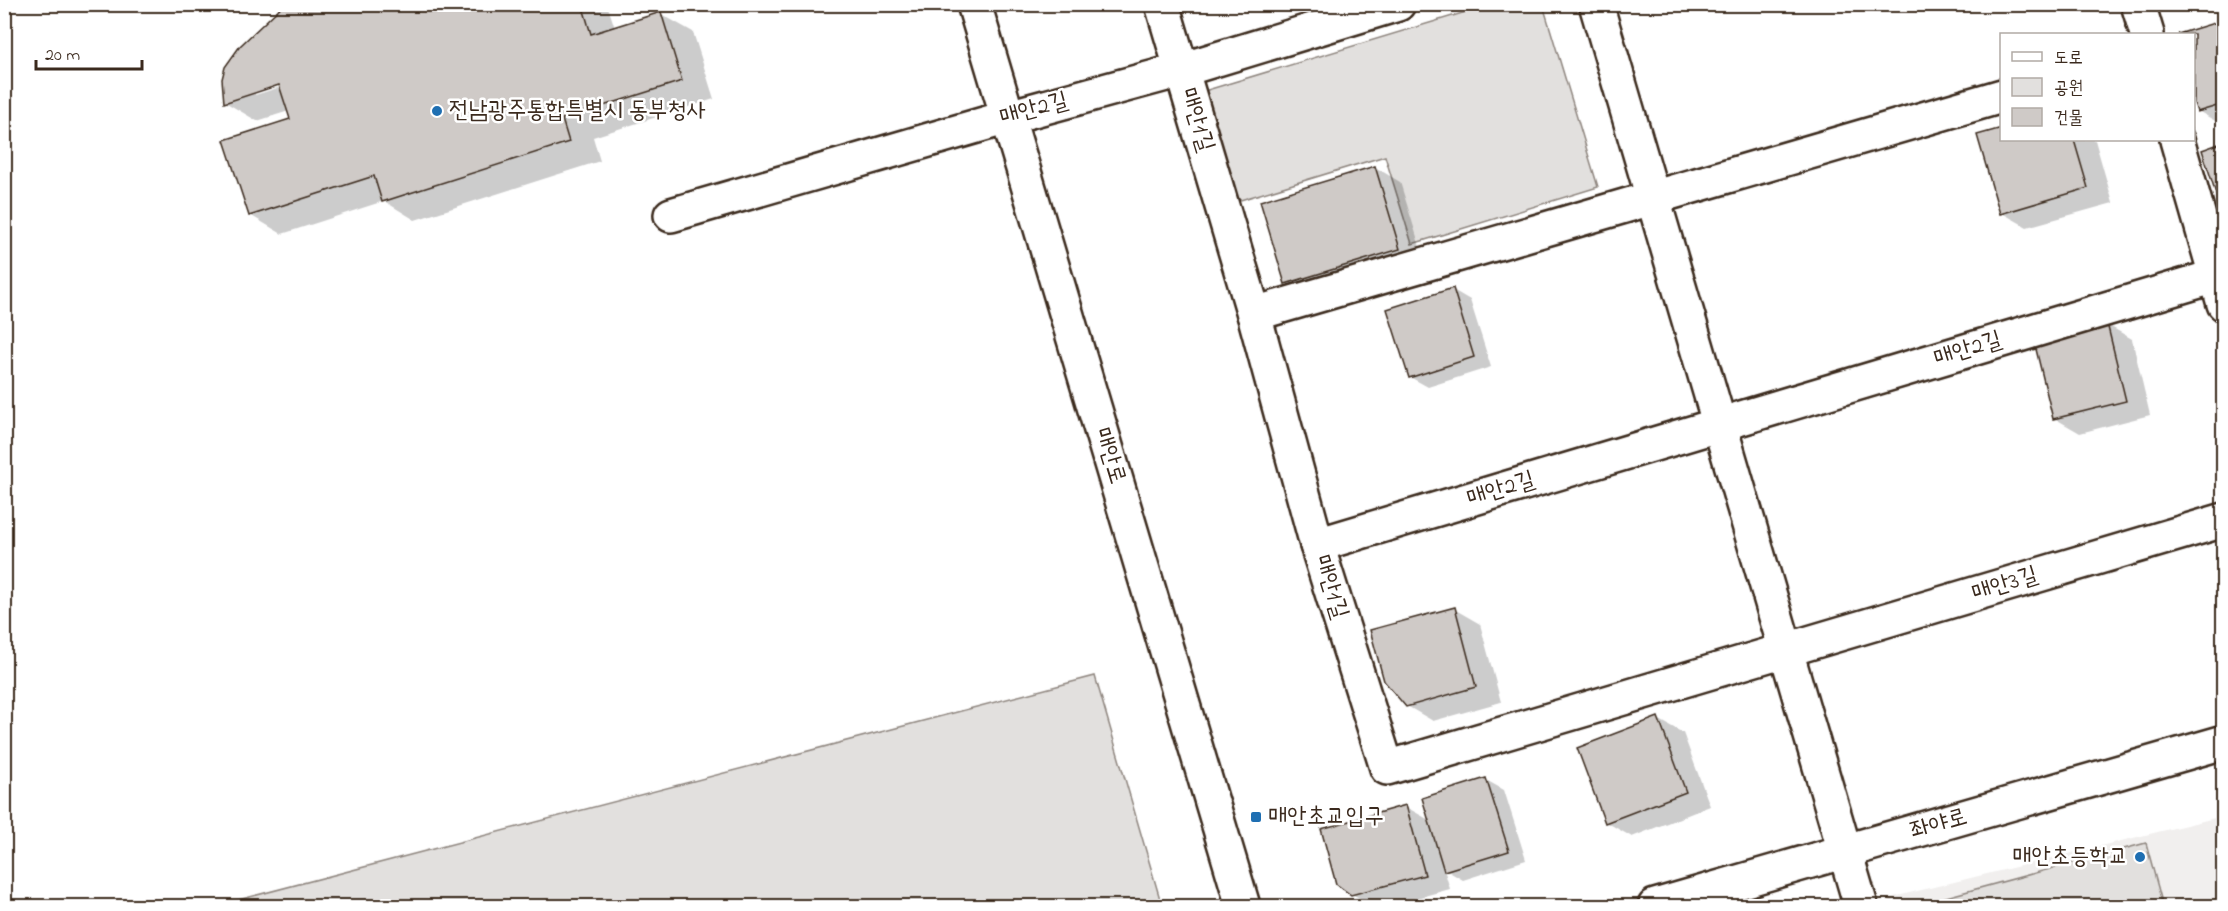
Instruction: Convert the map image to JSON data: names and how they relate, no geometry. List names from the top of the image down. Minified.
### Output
{"streets":{"street":["매안2길","매안1길","매안로","매안3길","좌야로"]},"crossings":[["매안2길","매안1길"],["매안2길","매안로"],["매안1길","매안3길"]],"places":{"other":["전남광주통합특별시 동부청사","매안초등학교"],"transit":["매안초교입구"]},"legend":["도로","공원","건물"],"scale_bar":"20 m"}
